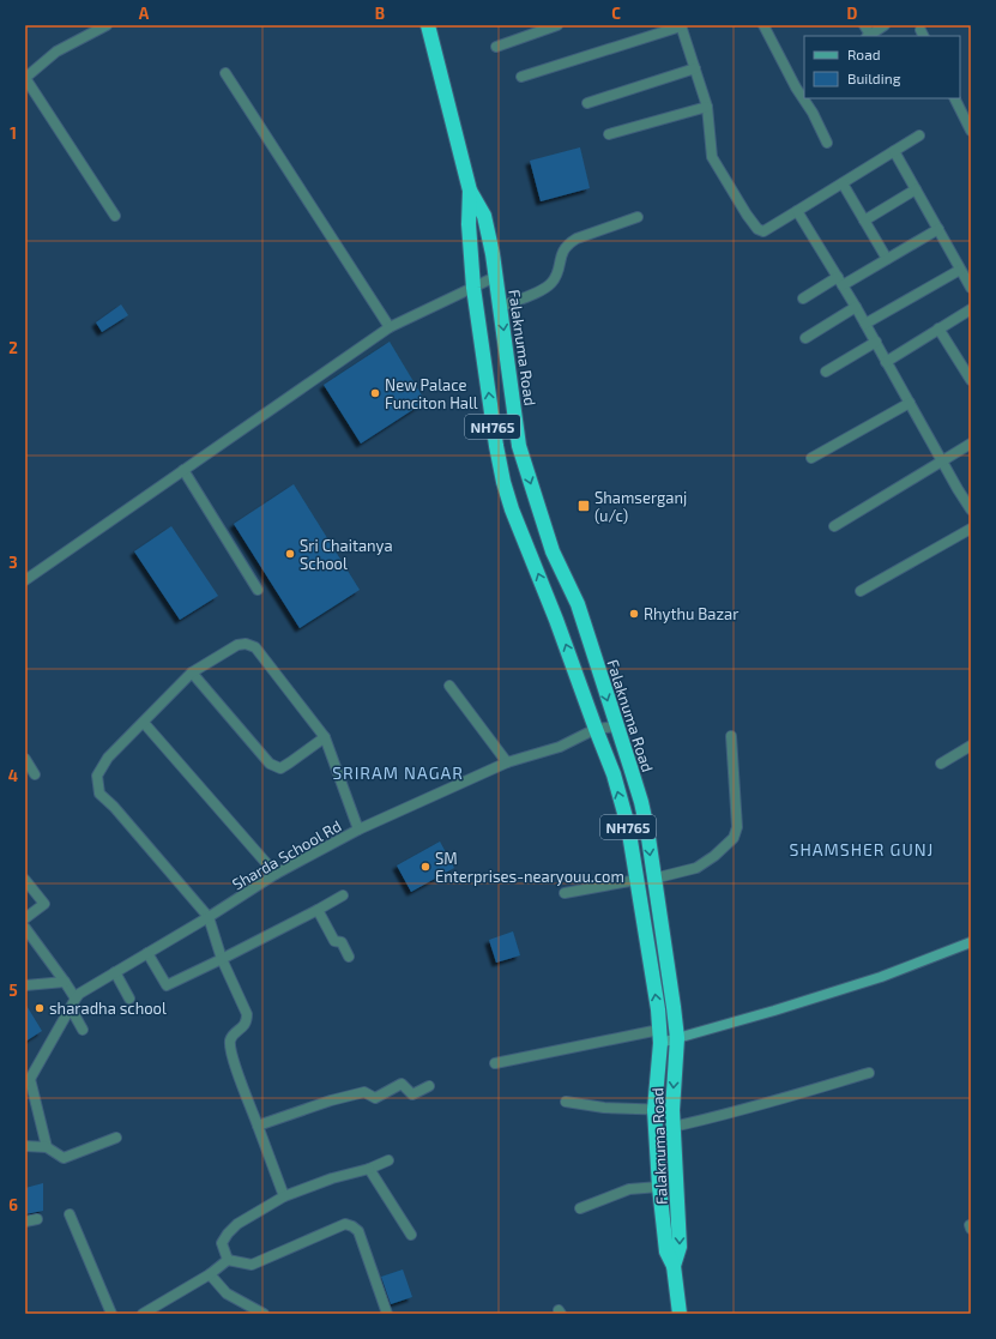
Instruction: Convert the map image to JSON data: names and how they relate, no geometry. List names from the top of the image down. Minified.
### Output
{"streets":{"highway":["Falaknuma Road","NH765"],"street":["Sharda School Rd"]},"crossings":[["Falaknuma Road","Sharda School Rd"]],"districts":["SRIRAM NAGAR","SHAMSHER GUNJ"],"places":{"other":["New Palace Funciton Hall","Sri Chaitanya School","Rhythu Bazar","SM Enterprises-nearyouu.com","sharadha school"],"transit":["Shamserganj (u/c)"]},"legend":["Road","Building"],"grid":{"columns":["A","B","C","D"],"rows":["1","2","3","4","5","6"]}}
